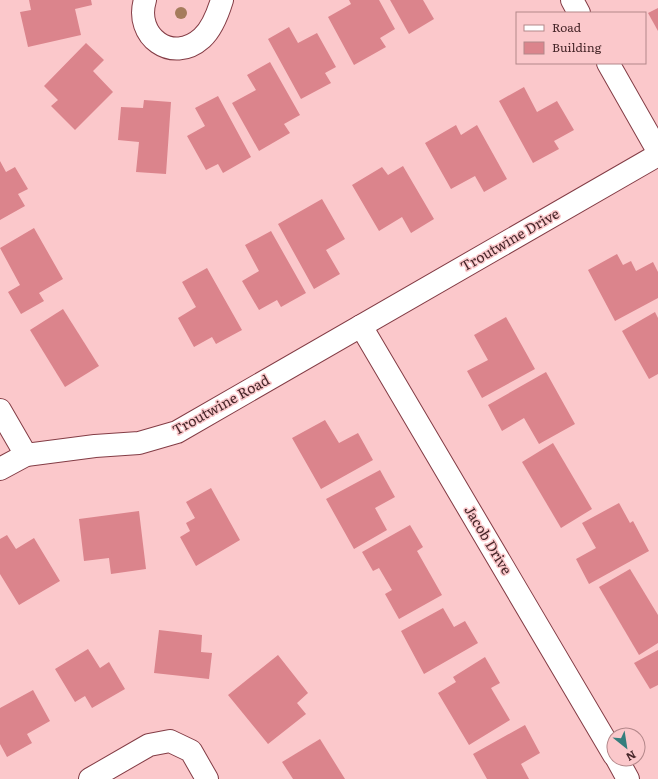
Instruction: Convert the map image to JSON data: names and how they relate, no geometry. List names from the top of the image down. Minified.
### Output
{"streets":{"street":["Troutwine Drive","Troutwine Road","Jacob Drive"]},"crossings":[["Troutwine Drive","Troutwine Road"],["Troutwine Drive","Jacob Drive"],["Troutwine Road","Jacob Drive"]],"legend":["Road","Building"],"north":"bottom right"}
